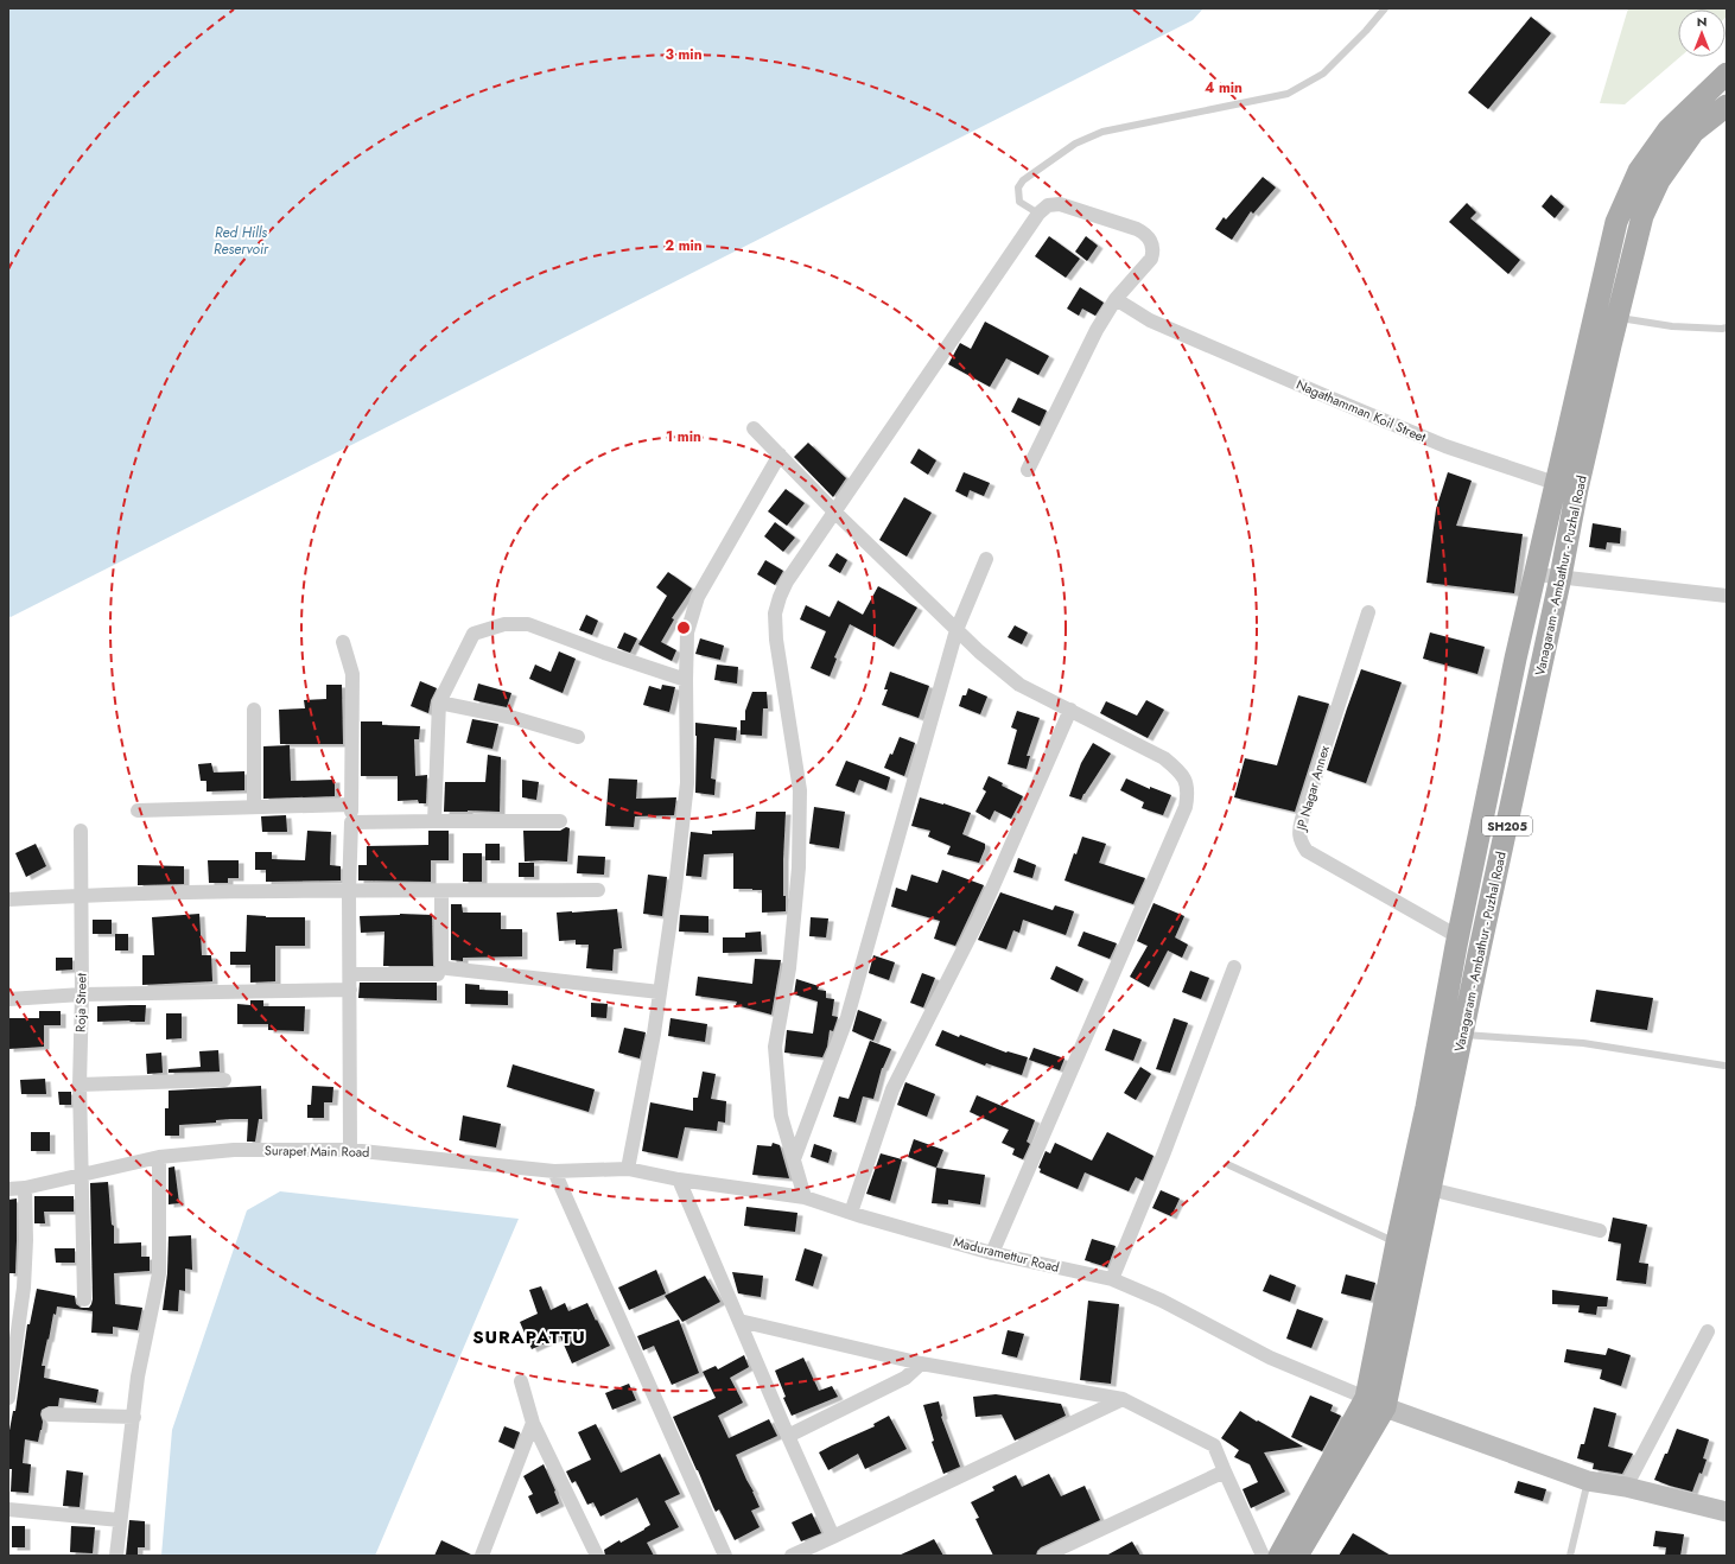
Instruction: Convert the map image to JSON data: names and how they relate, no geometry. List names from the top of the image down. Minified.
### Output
{"streets":{"main road":["Vanagaram - Ambathur - Puzhal Road","SH205"],"street":["Nagathamman Koil Street","JP Nagar Annex","Roja Street","Surapet Main Road","Maduramettur Road"]},"crossings":[["Nagathamman Koil Street","Vanagaram - Ambathur - Puzhal Road"],["Vanagaram - Ambathur - Puzhal Road","Maduramettur Road"],["Roja Street","Surapet Main Road"],["Surapet Main Road","Maduramettur Road"]],"districts":["SURAPATTU"],"water":["Red Hills Reservoir"],"north":"top","rings":["3 min","4 min","2 min","1 min"]}
